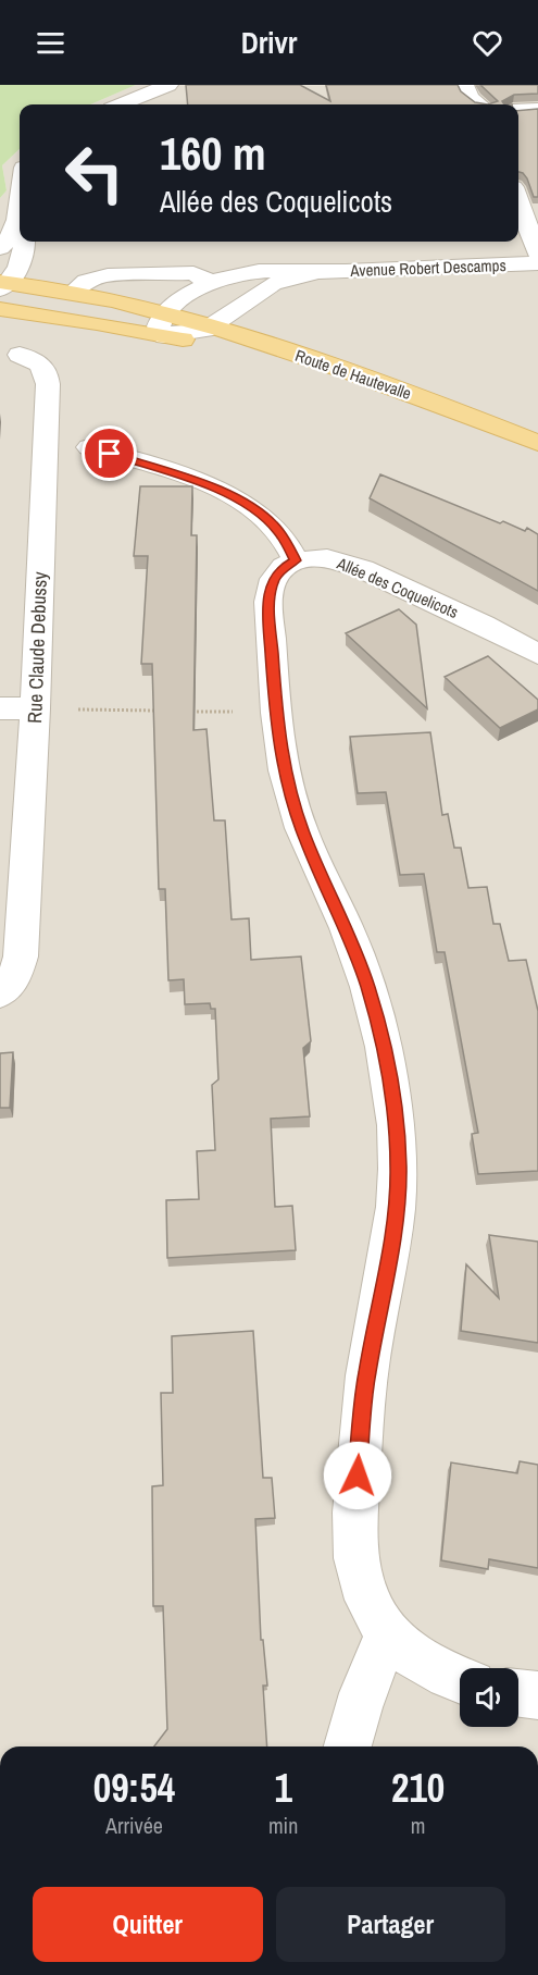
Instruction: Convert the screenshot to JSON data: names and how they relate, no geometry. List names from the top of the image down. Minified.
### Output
{"streets":{"main road":["Route de Hautevalle"],"street":["Avenue Robert Descamps","Allée des Coquelicots","Rue Claude Debussy"]},"crossings":[["Avenue Robert Descamps","Route de Hautevalle"]],"page":{"header":"Drivr","turn":["160 m","Allée des Coquelicots"],"eta":["09:54","Arrivée","1","min","210","m"],"buttons":["Quitter","Partager"]}}
